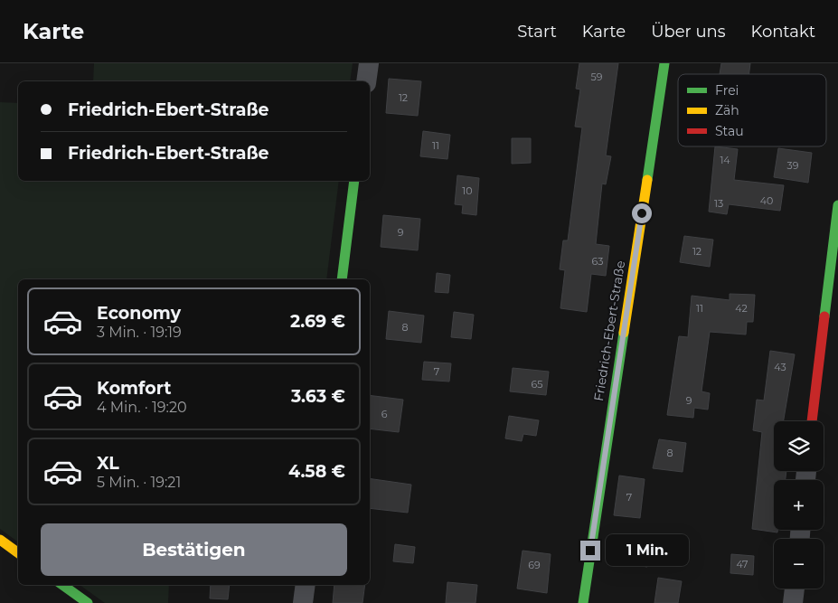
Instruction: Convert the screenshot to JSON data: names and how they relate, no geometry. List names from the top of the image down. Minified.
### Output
{"streets":{"street":["Friedrich-Ebert-Straße"]},"house_numbers":["59","12","11","14","39","10","40","13","9","12","63","11","42","8","43","7","65","9","6","8","7","47","69"],"legend":["Frei","Zäh","Stau"],"page":{"header":"Karte","nav":["Start","Karte","Über uns","Kontakt"],"banner":["Friedrich-Ebert-Straße","Friedrich-Ebert-Straße"],"list":[{"name":"Economy","note":"3 Min. · 19:19","value":"2.69 €"},{"name":"Komfort","note":"4 Min. · 19:20","value":"3.63 €"},{"name":"XL","note":"5 Min. · 19:21","value":"4.58 €"}],"map_buttons":["+","−"],"buttons":"Bestätigen","bubble":"1 Min."}}
